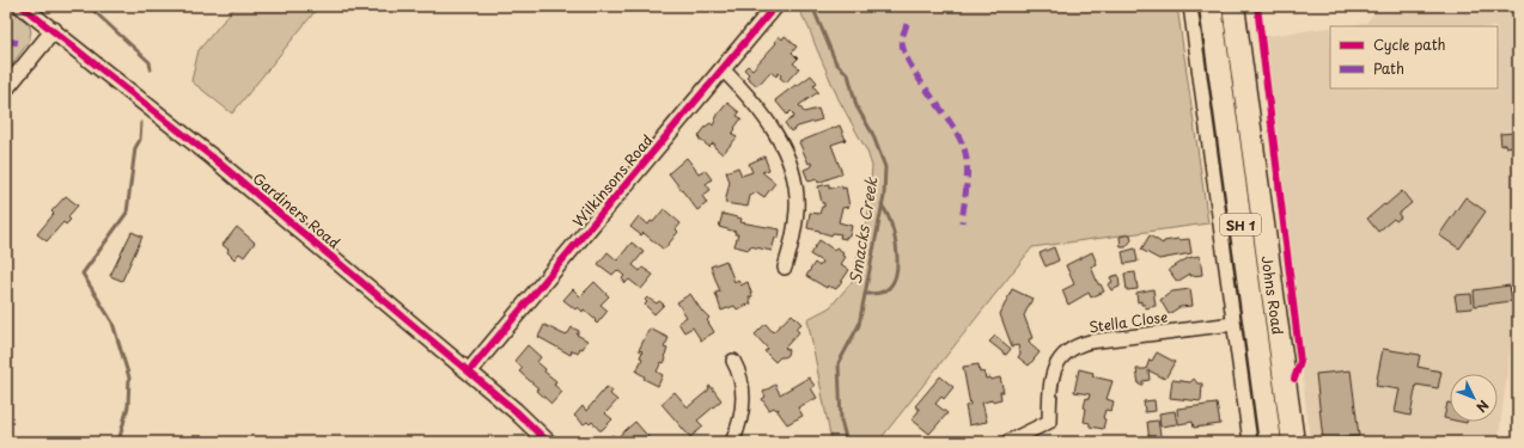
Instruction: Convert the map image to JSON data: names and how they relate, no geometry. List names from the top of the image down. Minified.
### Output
{"streets":{"highway":["SH 1","Johns Road"],"street":["Wilkinsons Road","Gardiners Road","Stella Close"]},"crossings":[["Wilkinsons Road","Gardiners Road"]],"water":["Smacks Creek"],"legend":["Cycle path","Path"],"north":"bottom right"}
